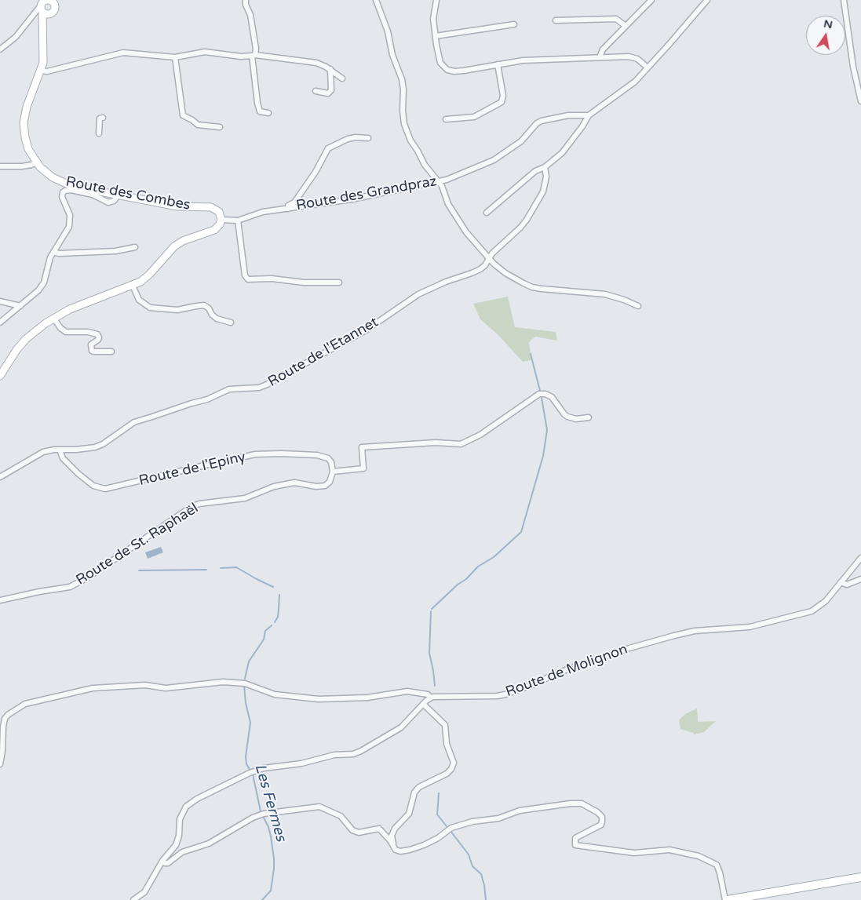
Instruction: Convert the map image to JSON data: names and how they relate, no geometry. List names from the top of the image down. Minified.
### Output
{"streets":{"street":["Route des Combes","Route des Grandpraz","Route de l'Etannet","Route de l'Epiny","Route de St. Raphaël","Route de Molignon"]},"crossings":[["Route des Combes","Route des Grandpraz"],["Route de l'Etannet","Route de l'Epiny"],["Route de l'Epiny","Route de St. Raphaël"]],"water":["Les Fermes"],"north":"top"}
